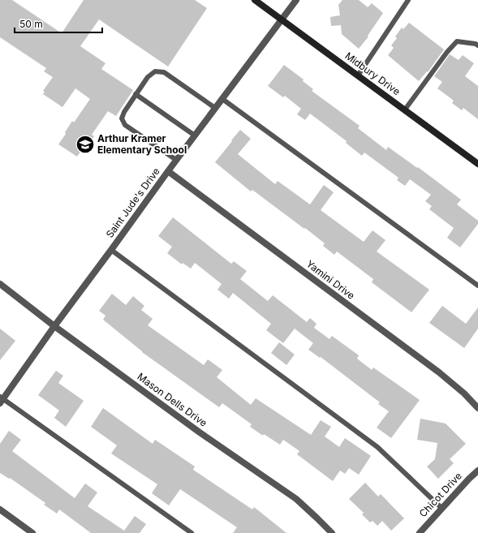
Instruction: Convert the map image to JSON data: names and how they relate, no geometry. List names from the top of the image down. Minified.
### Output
{"streets":{"street":["Midbury Drive","Saint Jude's Drive","Yamini Drive","Mason Dells Drive","Chicot Drive"]},"crossings":[["Midbury Drive","Saint Jude's Drive"],["Saint Jude's Drive","Yamini Drive"],["Saint Jude's Drive","Mason Dells Drive"]],"places":{"school or university":["Arthur Kramer Elementary School"]},"scale_bar":"50 m"}
